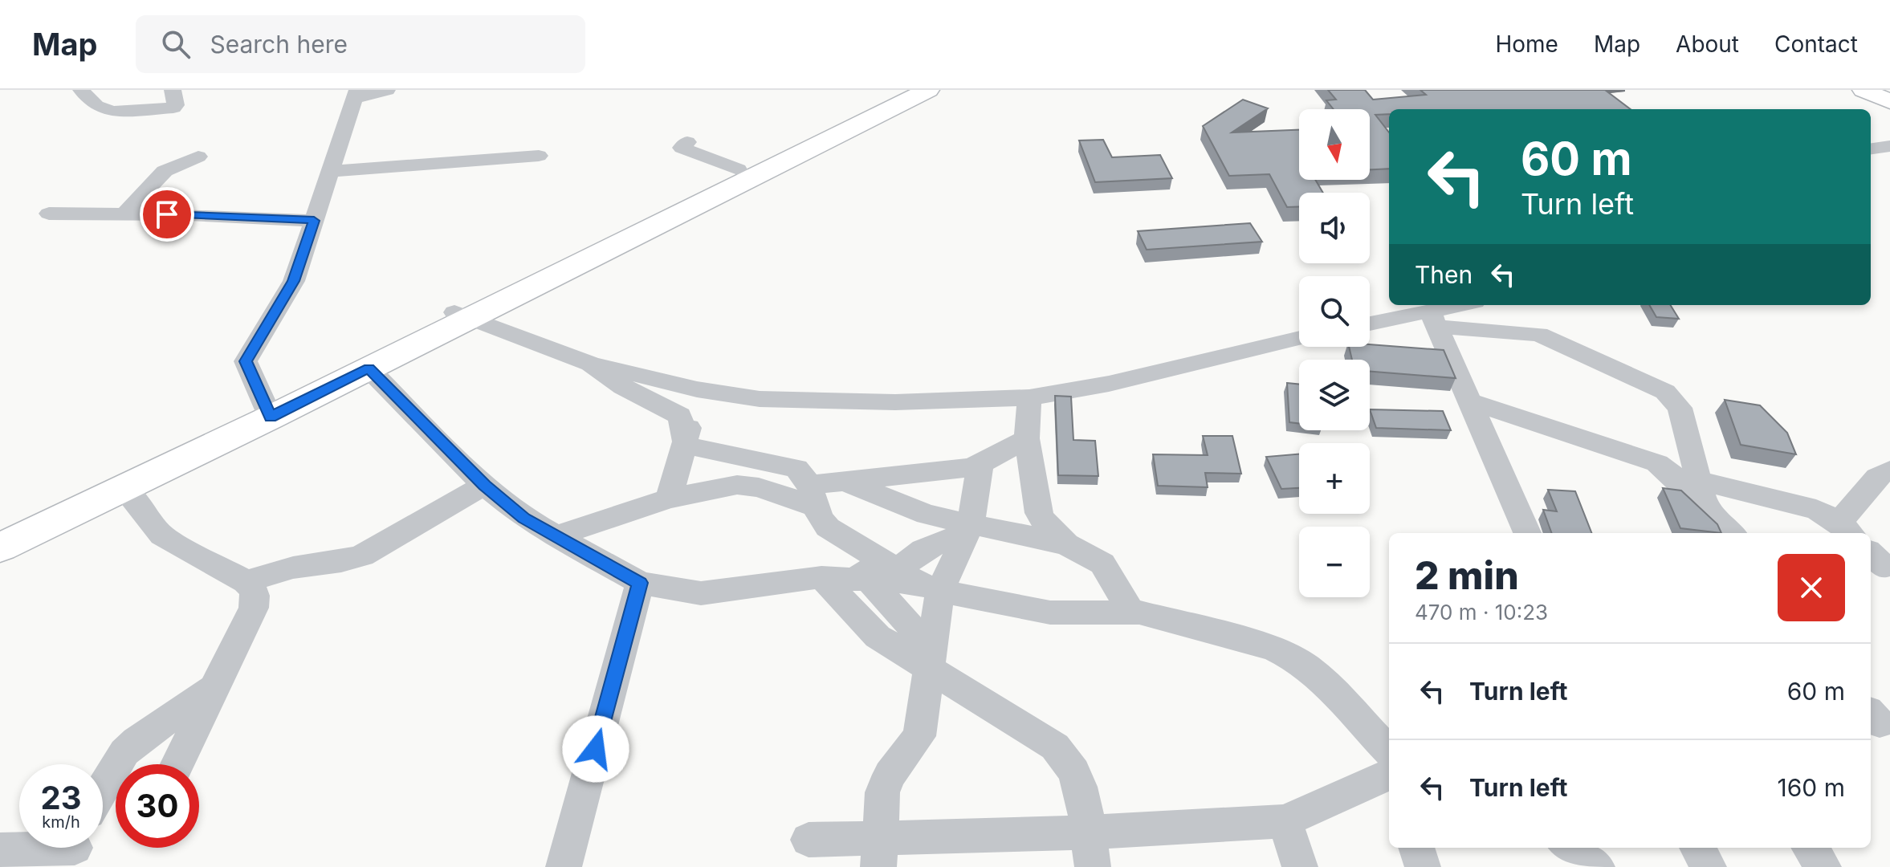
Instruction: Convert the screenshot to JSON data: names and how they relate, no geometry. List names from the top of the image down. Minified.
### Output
{"north":"bottom","page":{"header":"Map","search":"Search here","nav":["Home","Map","About","Contact"],"map_buttons":["+","−"],"turn":["60 m","Turn left"],"then":"Then","heading":["2 min","470 m · 10:23"],"list":[{"name":"Turn left","value":"60 m"},{"name":"Turn left","value":"160 m"}],"speed":"23 km/h","limit":"30"}}
